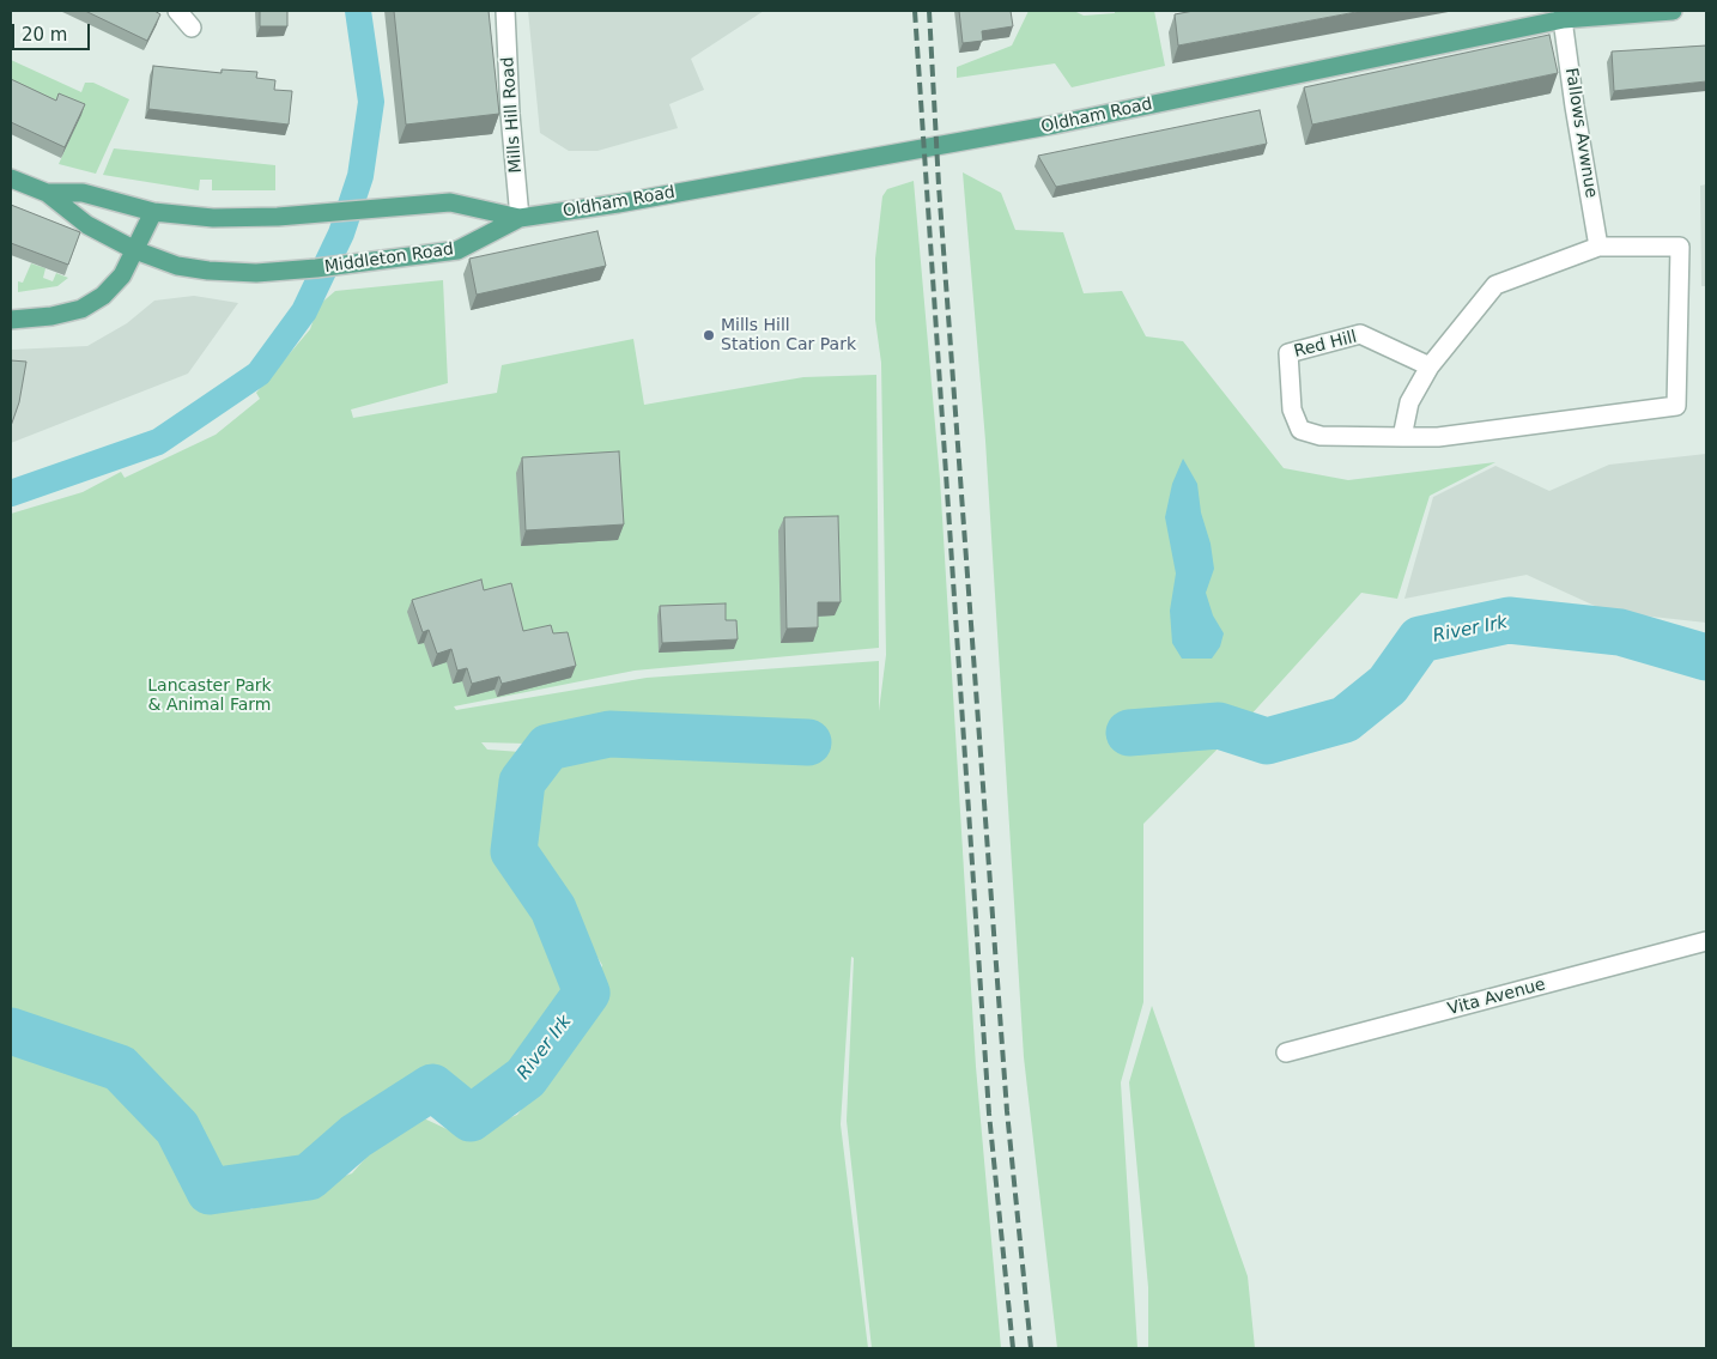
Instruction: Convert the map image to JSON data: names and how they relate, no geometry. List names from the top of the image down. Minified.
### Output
{"streets":{"main road":["Oldham Road","Middleton Road"],"street":["Mills Hill Road","Fallows Avwnue","Red Hill","Vita Avenue"]},"crossings":[["Mills Hill Road","Oldham Road"],["Mills Hill Road","Middleton Road"],["Oldham Road","Fallows Avwnue"],["Oldham Road","Middleton Road"]],"water":["River Irk"],"parks":["Lancaster Park & Animal Farm"],"places":["Mills Hill Station Car Park"],"scale_bar":"20 m"}
